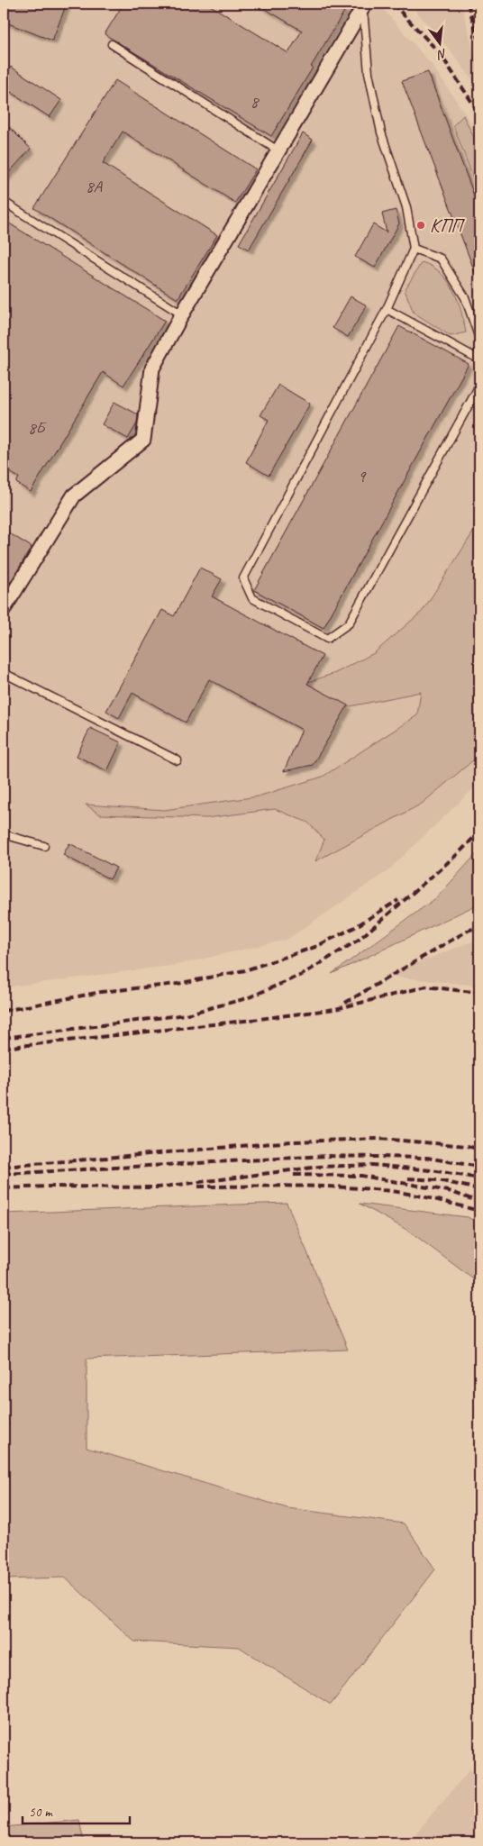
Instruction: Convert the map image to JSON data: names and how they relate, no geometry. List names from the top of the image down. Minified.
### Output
{"places":["КПП"],"house_numbers":["8","8А","8Б","9"],"scale_bar":"50 m","north":"bottom"}
